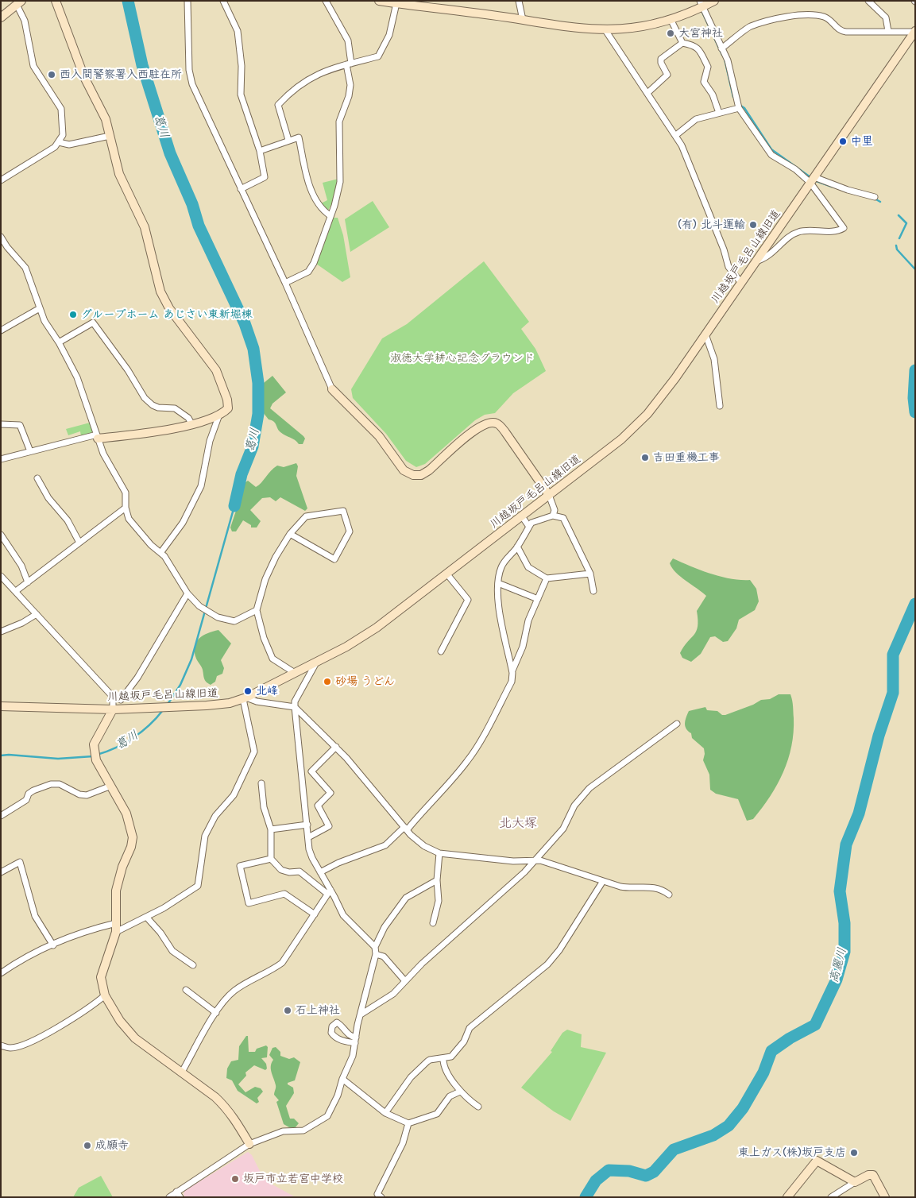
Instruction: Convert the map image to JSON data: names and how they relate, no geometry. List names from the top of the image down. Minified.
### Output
{"streets":{"street":["川越坂戸毛呂山線旧道"]},"districts":["北大塚"],"water":["葛川","高麗川"],"parks":["淑徳大学耕心記念グラウンド"],"places":["大宮神社","西入間警察署入西駐在所","中里","(有) 北斗運輸","グループホーム あじさい東新堀棟","吉田重機工事","砂場 うどん","北峰","石上神社","成願寺","東上ガス(株)坂戸支店","坂戸市立若宮中学校"]}
